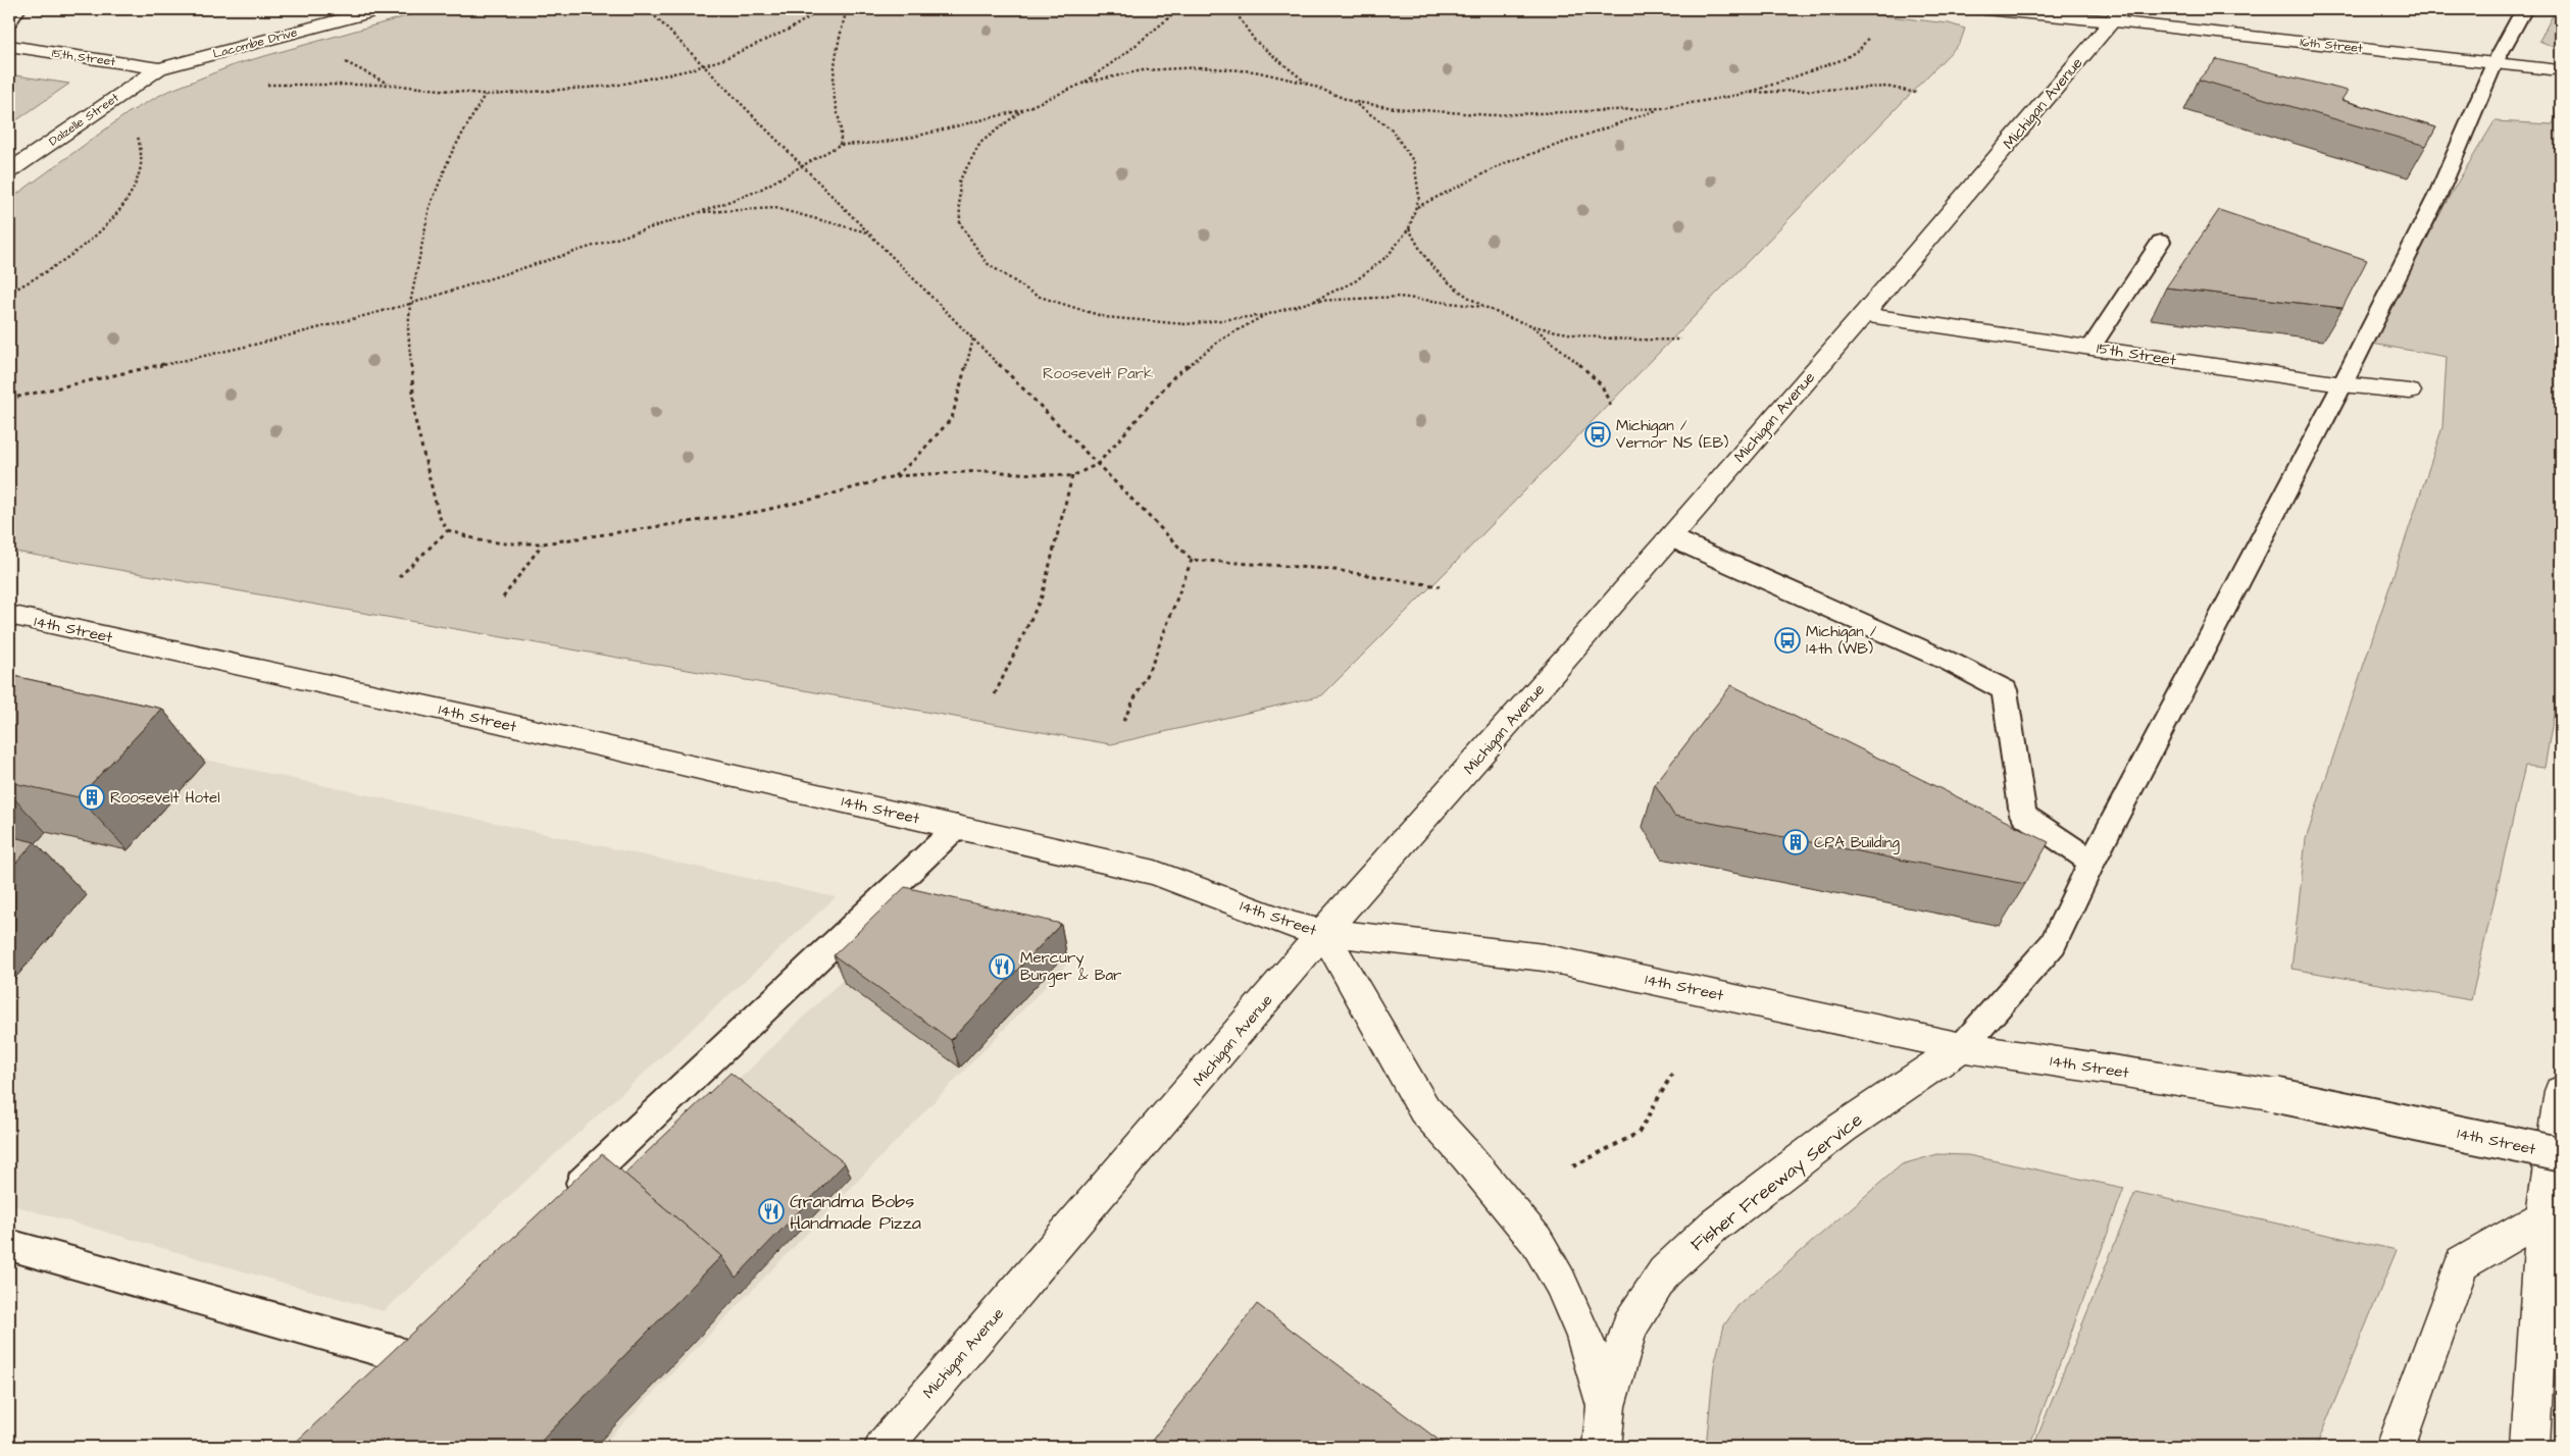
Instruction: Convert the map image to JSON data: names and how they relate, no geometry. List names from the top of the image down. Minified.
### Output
{"streets":{"main road":["Lacombe Drive","16th Street","15th Street","Michigan Avenue","Dalzelle Street","14th Street","Fisher Freeway Service"]},"crossings":[["Lacombe Drive","15th Street"],["Lacombe Drive","Dalzelle Street"],["16th Street","Michigan Avenue"],["15th Street","Michigan Avenue"],["15th Street","Dalzelle Street"],["Michigan Avenue","14th Street"],["14th Street","Fisher Freeway Service"]],"parks":["Roosevelt Park"],"places":{"bus stop":["Michigan / Vernor NS (EB)","Michigan / 14th (WB)"],"building":["Roosevelt Hotel","CPA Building"],"restaurant":["Mercury Burger & Bar","Grandma Bobs Handmade Pizza"]}}
